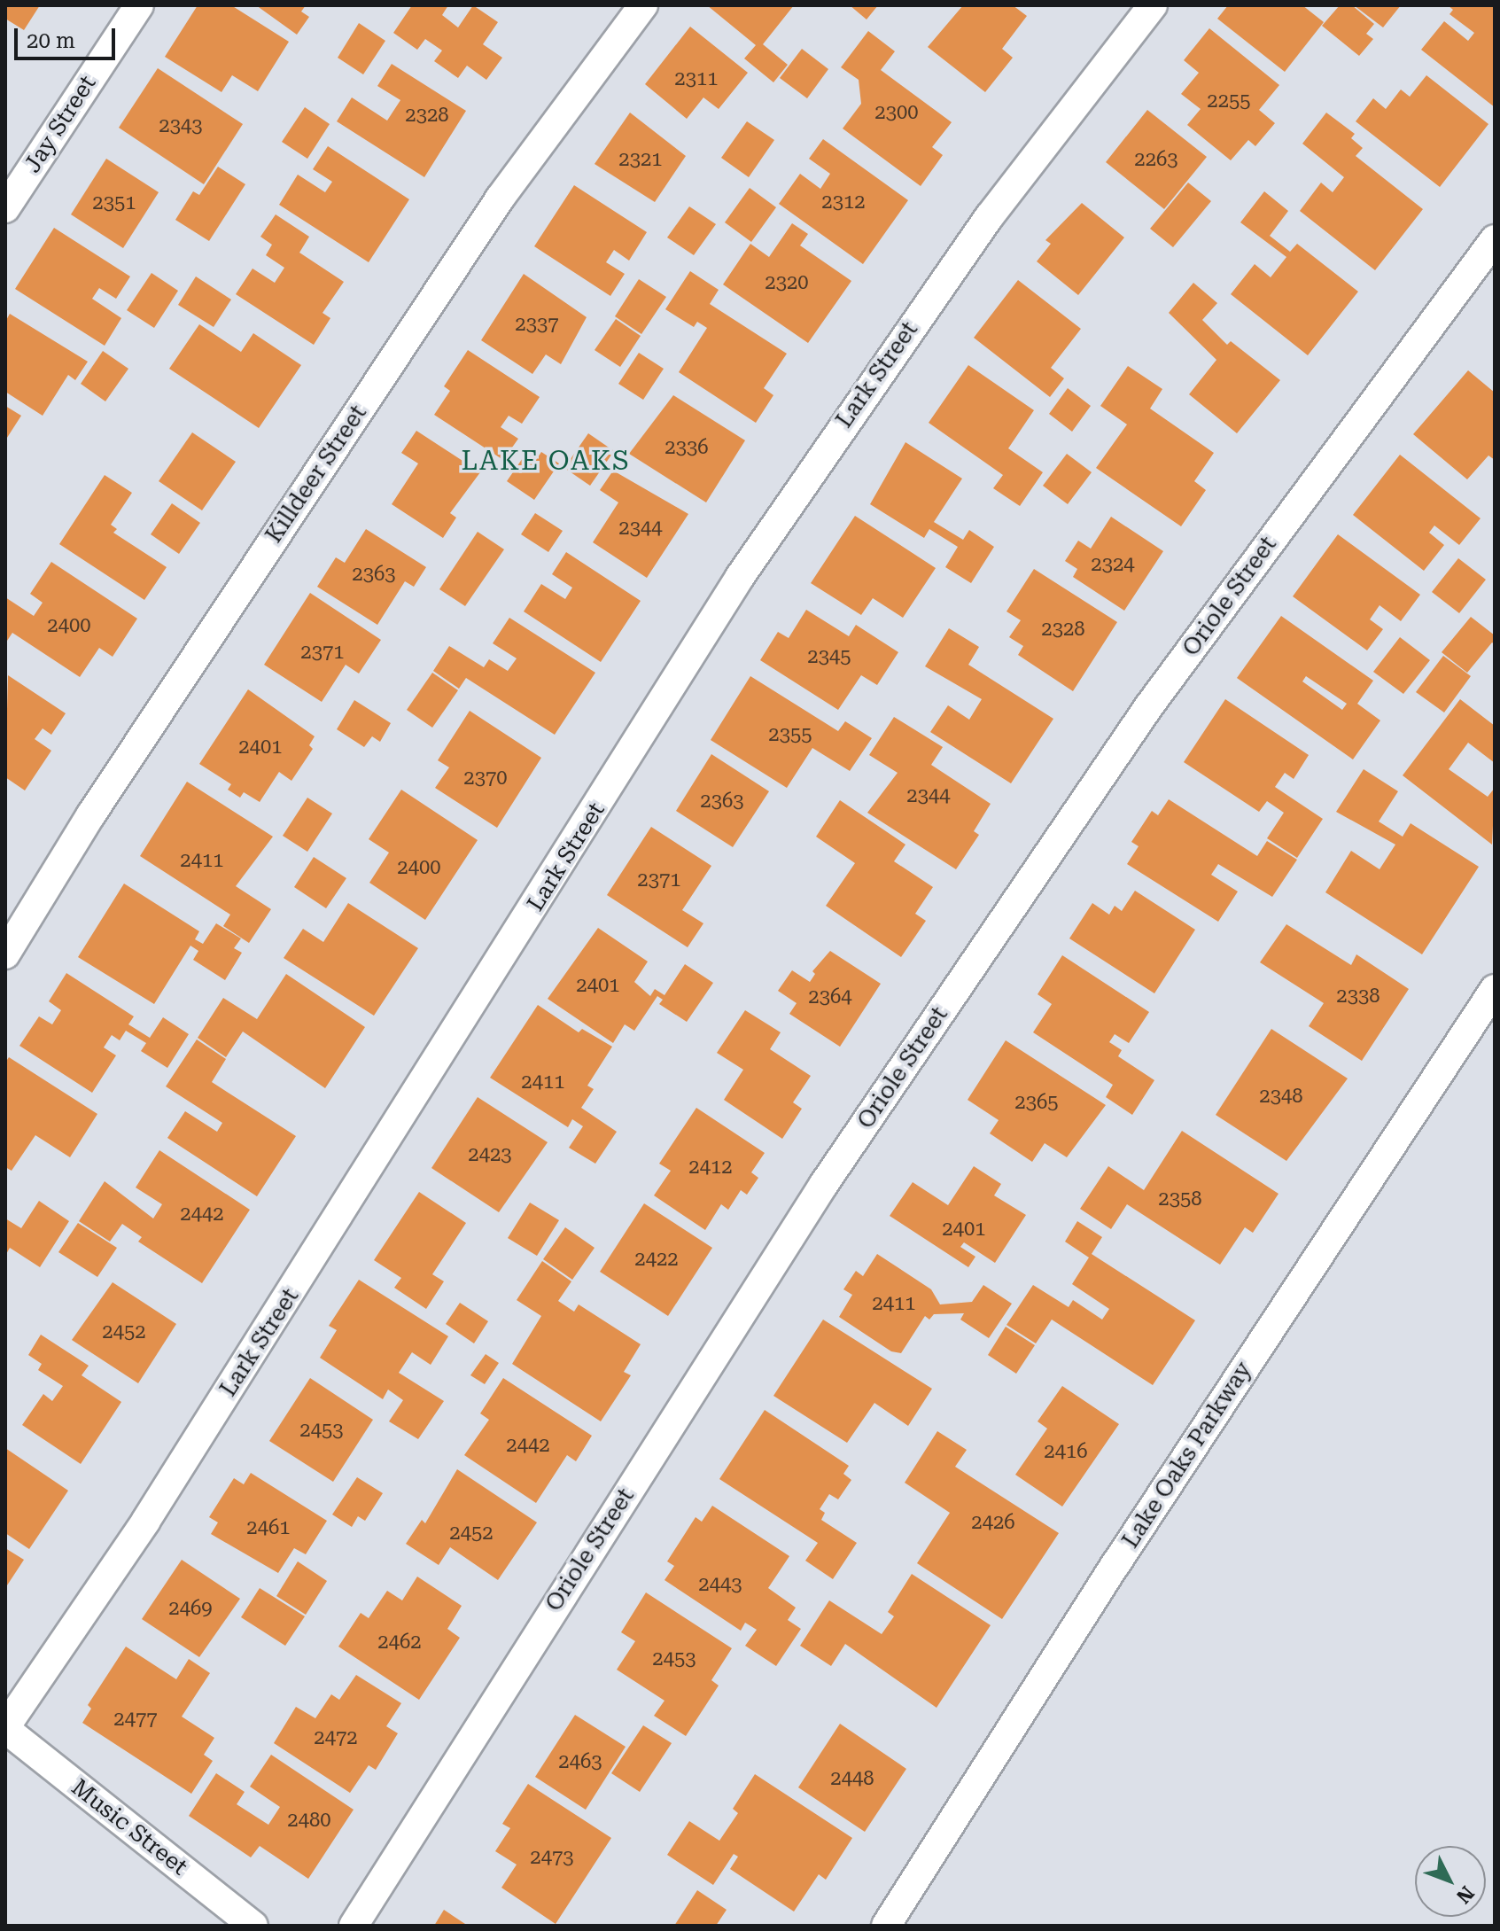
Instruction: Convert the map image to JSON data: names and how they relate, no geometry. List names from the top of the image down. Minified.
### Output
{"streets":{"street":["Jay Street","Lark Street","Killdeer Street","Oriole Street","Lake Oaks Parkway","Music Street"]},"crossings":[["Lark Street","Music Street"]],"districts":["LAKE OAKS"],"house_numbers":["2311","2255","2300","2328","2343","2321","2263","2312","2351","2320","2337","2336","2344","2324","2363","2400","2328","2371","2345","2355","2401","2370","2344","2363","2411","2400","2371","2401","2338","2364","2411","2348","2365","2423","2412","2358","2442","2401","2422","2411","2452","2453","2442","2416","2426","2461","2452","2443","2469","2462","2453","2477","2472","2463","2448","2480","2473"],"scale_bar":"20 m","north":"bottom right"}
